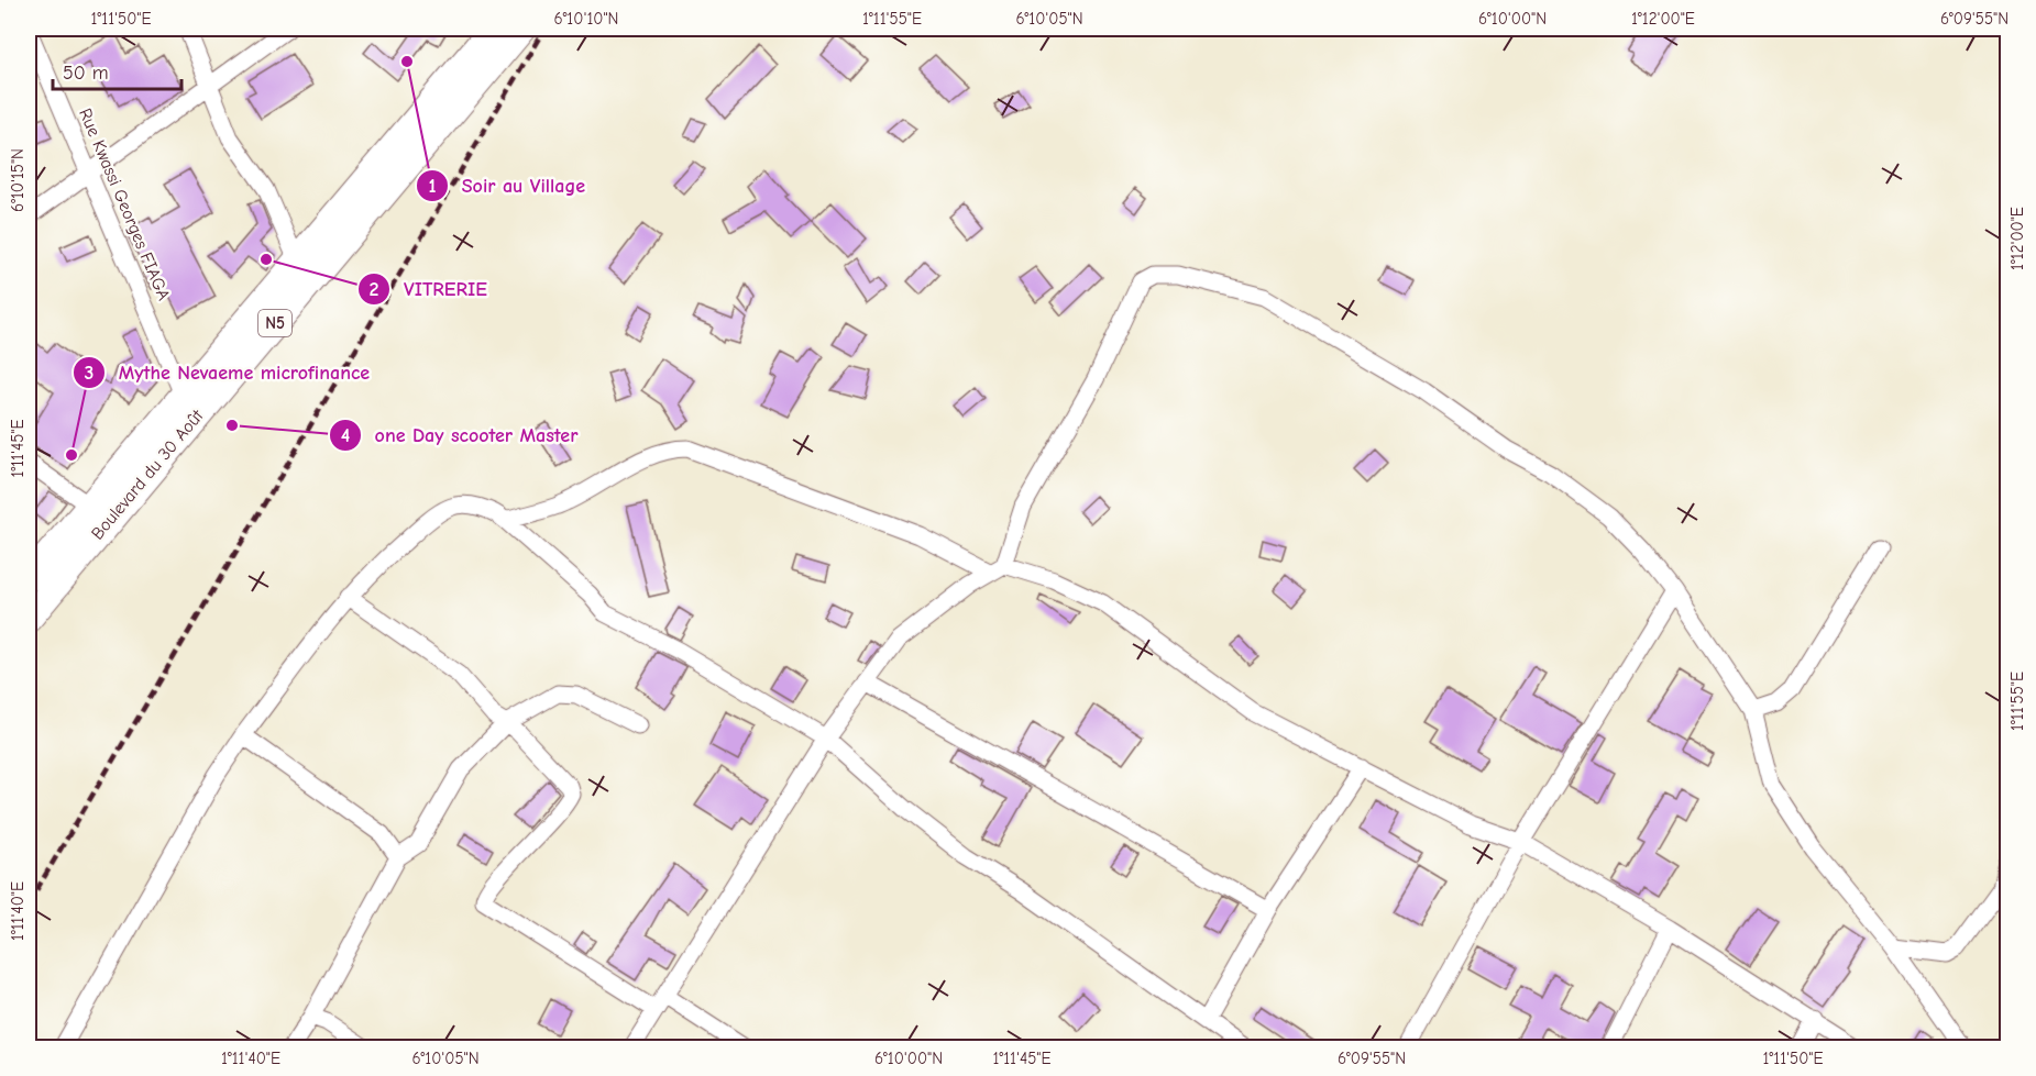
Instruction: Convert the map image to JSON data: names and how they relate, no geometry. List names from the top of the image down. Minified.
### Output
{"streets":{"highway":["N5","Boulevard du 30 Août"],"street":["Rue Kwassi Georges FIAGA"]},"crossings":[["Rue Kwassi Georges FIAGA","Boulevard du 30 Août"]],"places":["Soir au Village","VITRERIE","one Day scooter Master","Mythe Nevaeme microfinance"],"scale_bar":"50 m","coordinates":["1°11'50\"E","6°10'10\"N","1°11'55\"E","6°10'05\"N","6°10'00\"N","1°12'00\"E","6°09'55\"N","6°10'15\"N","1°11'45\"E","1°11'40\"E"]}
